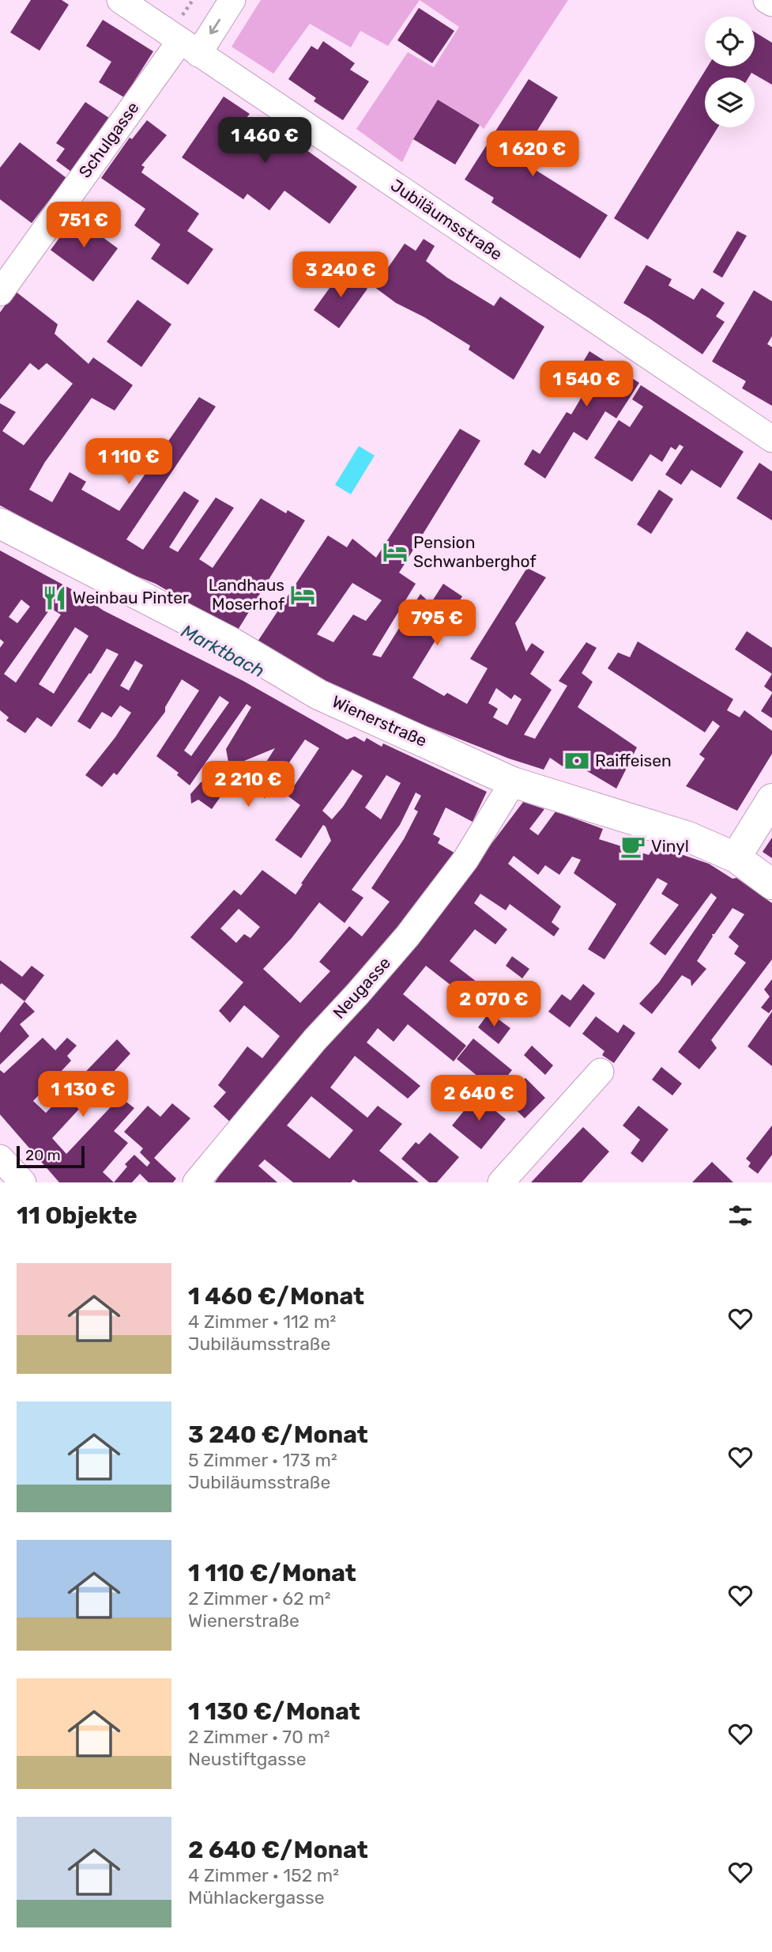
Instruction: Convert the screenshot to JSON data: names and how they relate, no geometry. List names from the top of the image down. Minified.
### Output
{"streets":{"street":["Schulgasse","Jubiläumsstraße","Wienerstraße","Neugasse"]},"crossings":[["Schulgasse","Jubiläumsstraße"],["Wienerstraße","Neugasse"]],"water":["Marktbach"],"places":{"hotel":["Pension Schwanberghof","Landhaus Moserhof"],"restaurant":["Weinbau Pinter"],"bank":["Raiffeisen"],"cafe":["Vinyl"]},"scale_bar":"20 m","page":{"price":["1 460 €","1 620 €","751 €","3 240 €","1 540 €","1 110 €","795 €","2 210 €","2 070 €","1 130 €","2 640 €"],"scale":"20 m","heading":"11 Objekte","list":[{"name":"1 460 €/Monat","note":"4 Zimmer · 112 m² · Jubiläumsstraße"},{"name":"3 240 €/Monat","note":"5 Zimmer · 173 m² · Jubiläumsstraße"},{"name":"1 110 €/Monat","note":"2 Zimmer · 62 m² · Wienerstraße"},{"name":"1 130 €/Monat","note":"2 Zimmer · 70 m² · Neustiftgasse"},{"name":"2 640 €/Monat","note":"4 Zimmer · 152 m² · Mühlackergasse"}]}}
